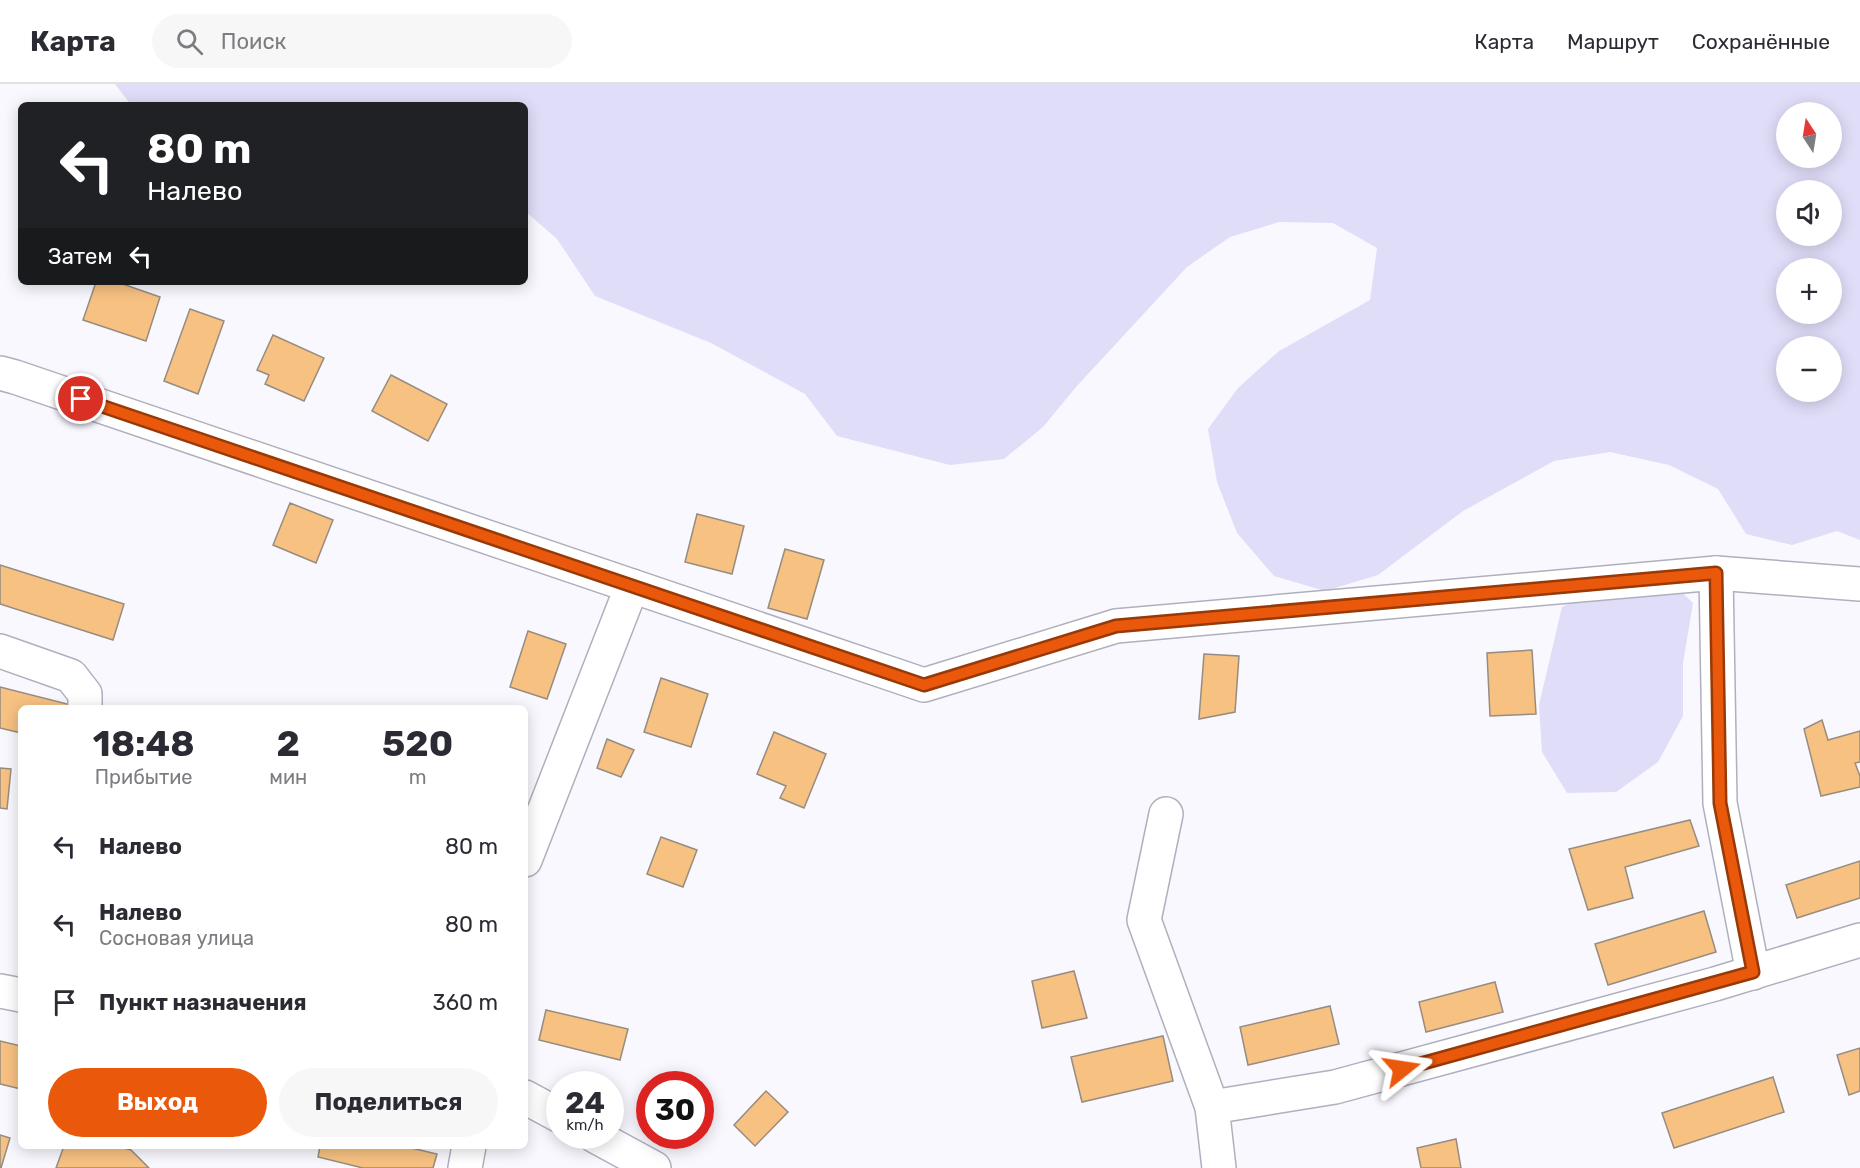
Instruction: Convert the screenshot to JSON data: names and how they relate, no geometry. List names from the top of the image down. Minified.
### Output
{"north":"top","page":{"header":"Карта","search":"Поиск","nav":["Карта","Маршрут","Сохранённые"],"map_buttons":["+","−"],"turn":["80 m","Налево"],"then":"Затем","eta":["18:48","Прибытие","2","мин","520","m"],"list":[{"name":"Налево","value":"80 m"},{"name":"Налево","note":"Сосновая улица","value":"80 m"},{"name":"Пункт назначения","value":"360 m"}],"buttons":["Выход","Поделиться"],"speed":"24 km/h","limit":"30"}}
